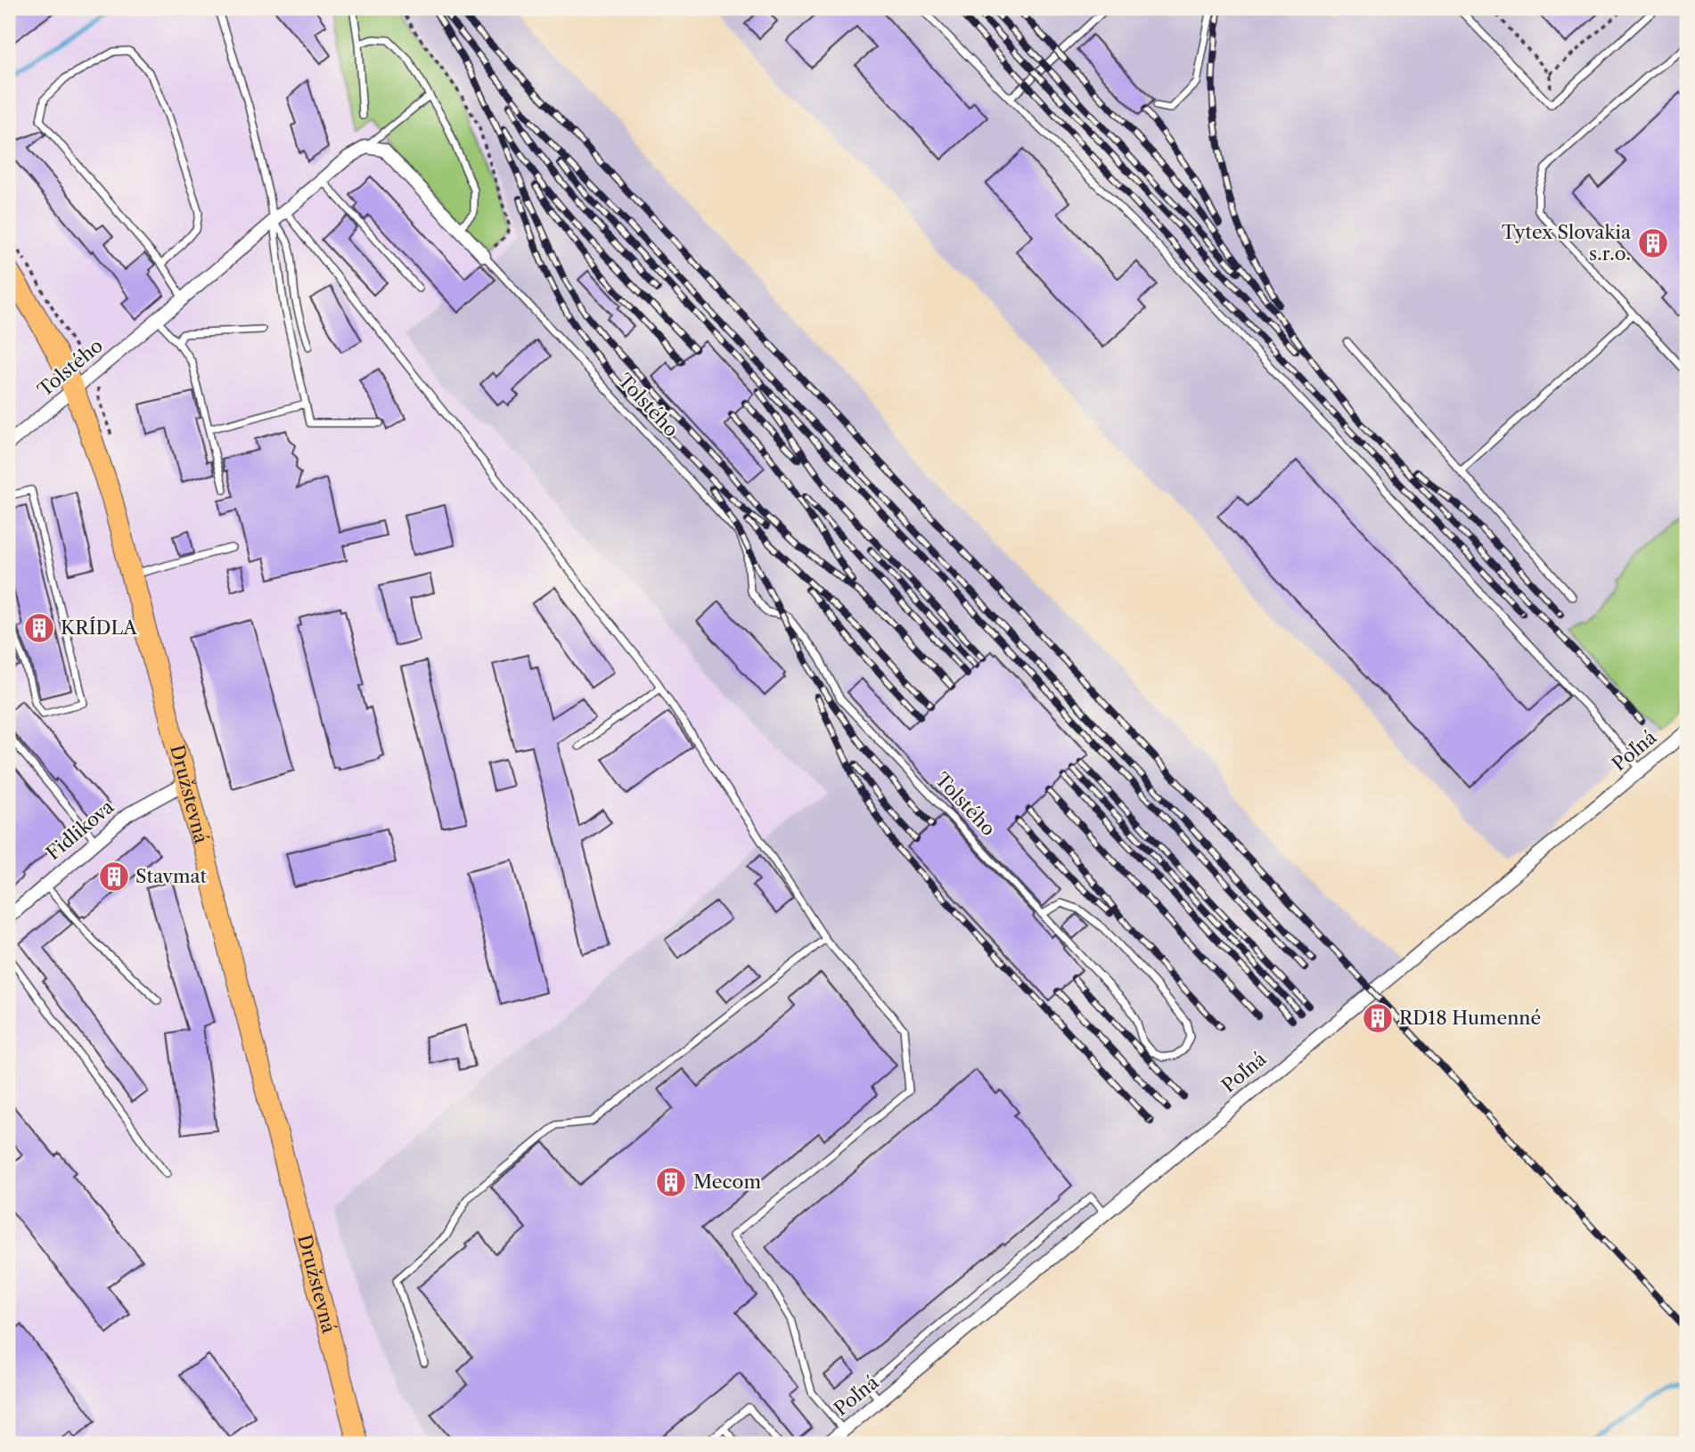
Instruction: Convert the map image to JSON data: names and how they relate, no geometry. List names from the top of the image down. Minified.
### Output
{"streets":{"main road":["Družstevná"],"street":["Tolstého","Poľná","Fidlikova"]},"crossings":[["Tolstého","Družstevná"],["Družstevná","Fidlikova"]],"places":{"building":["Tytex Slovakia s.r.o.","KRÍDLA","Stavmat","RD18 Humenné","Mecom"]}}
